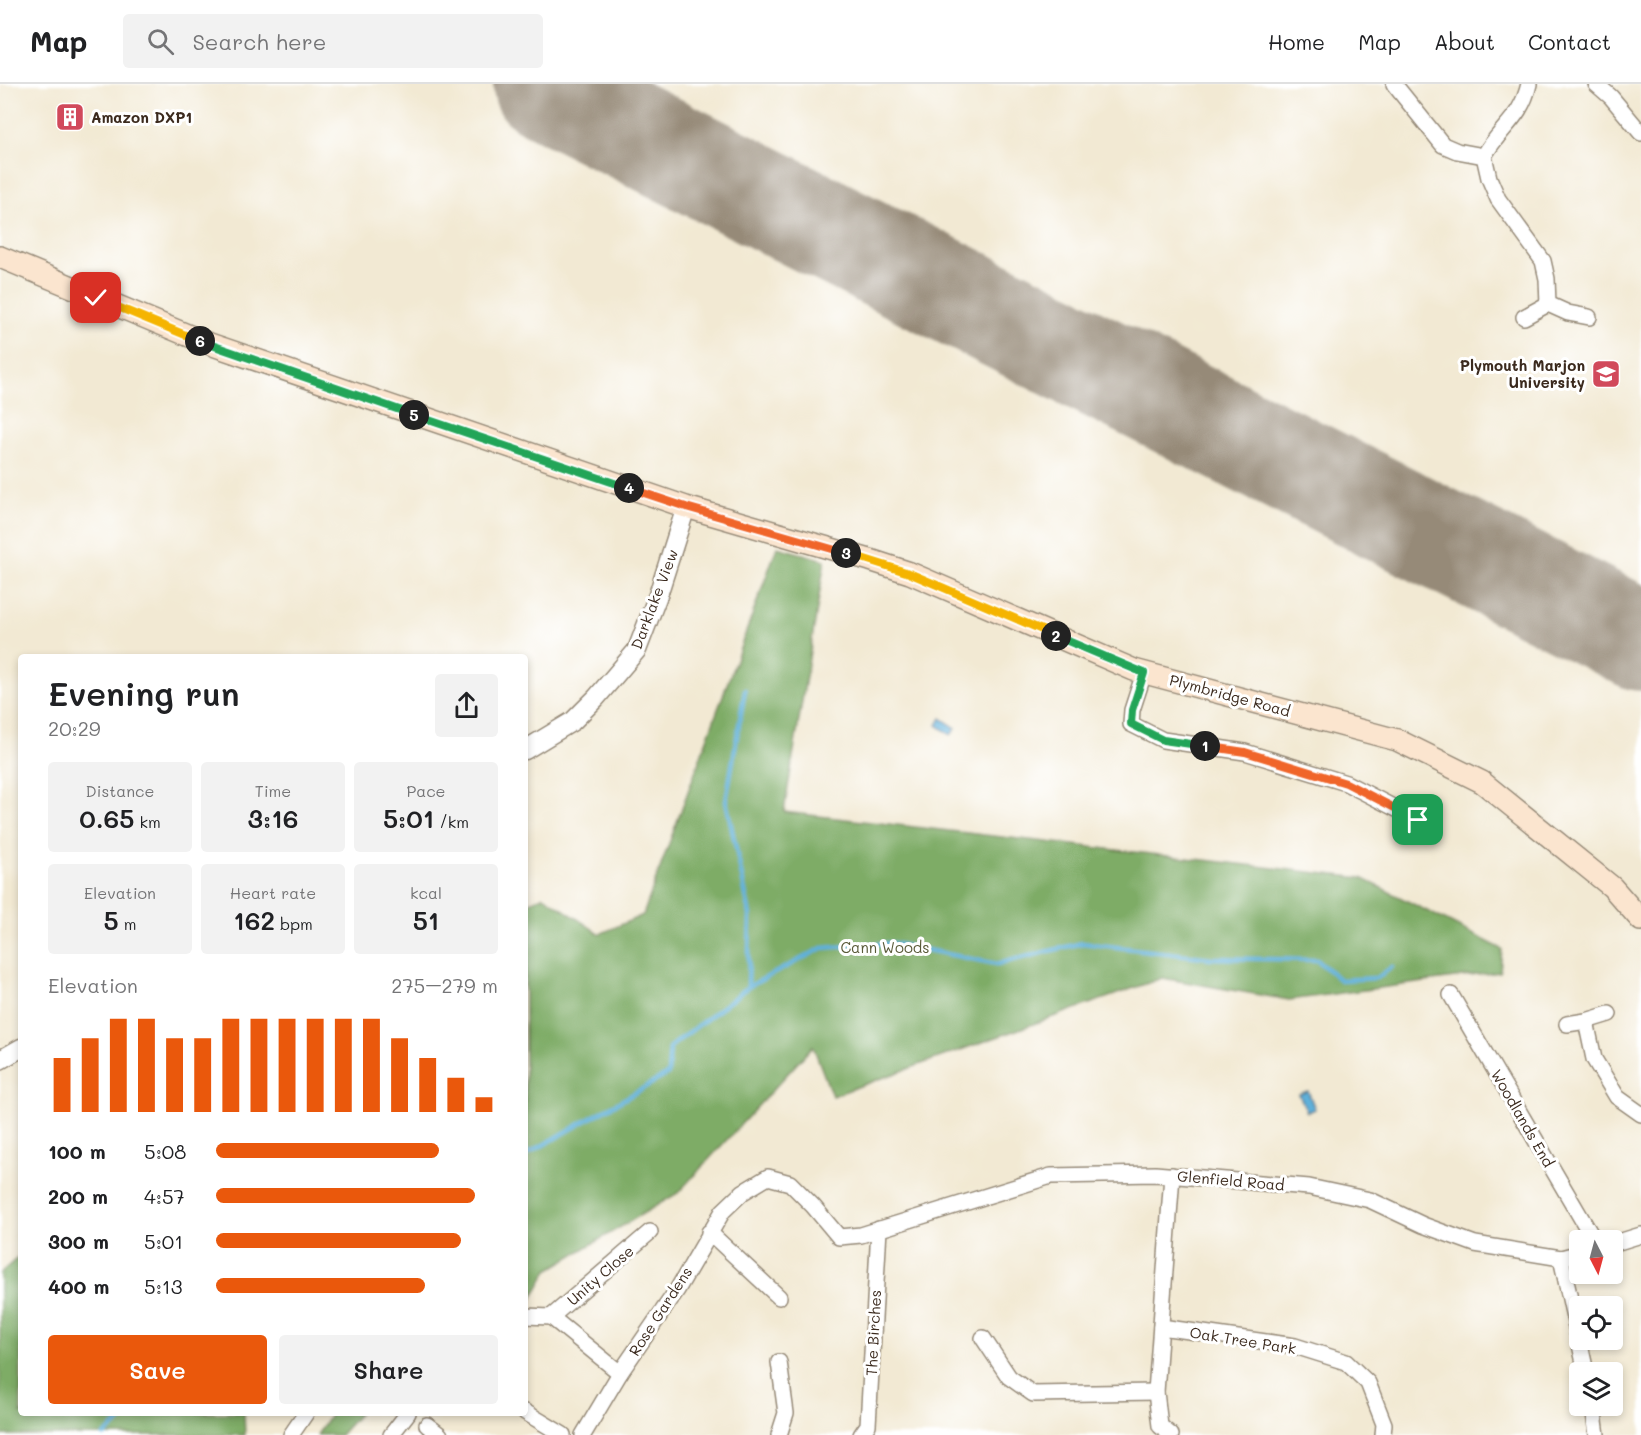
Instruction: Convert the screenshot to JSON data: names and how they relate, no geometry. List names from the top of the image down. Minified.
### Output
{"streets":{"main road":["Plymbridge Road"],"street":["Darklake View","Woodlands End","Glenfield Road","Unity Close","Rose Gardens","The Birches","Oak Tree Park"]},"crossings":[["Darklake View","Plymbridge Road"],["Glenfield Road","Rose Gardens"],["Glenfield Road","The Birches"]],"parks":["Cann Woods"],"places":{"building":["Amazon DXP1"],"school or university":["Plymouth Marjon University"]},"north":"bottom","page":{"header":"Map","search":"Search here","nav":["Home","Map","About","Contact"],"pins":["6","5","4","3","2","1"],"heading":["Evening run","20:29"],"stats":[["Distance","0.65 km"],["Time","3:16"],["Pace","5:01 /km"],["Elevation","5 m"],["Heart rate","162 bpm"],["kcal","51"]],"chart":["Elevation","275–279 m"],"list":[{"name":"100 m","note":"5:08"},{"name":"200 m","note":"4:57"},{"name":"300 m","note":"5:01"},{"name":"400 m","note":"5:13"}],"buttons":["Save","Share"]}}
